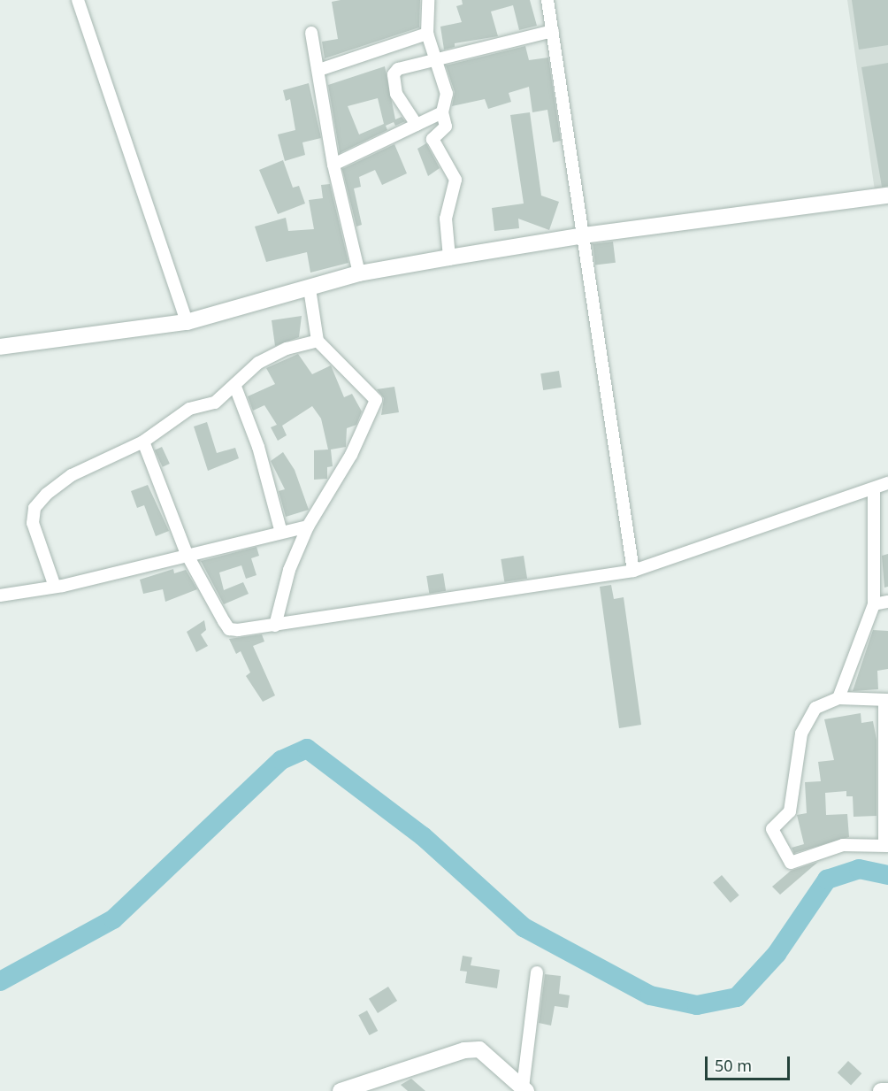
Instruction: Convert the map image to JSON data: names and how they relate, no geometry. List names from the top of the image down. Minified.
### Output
{"scale_bar":"50 m"}
